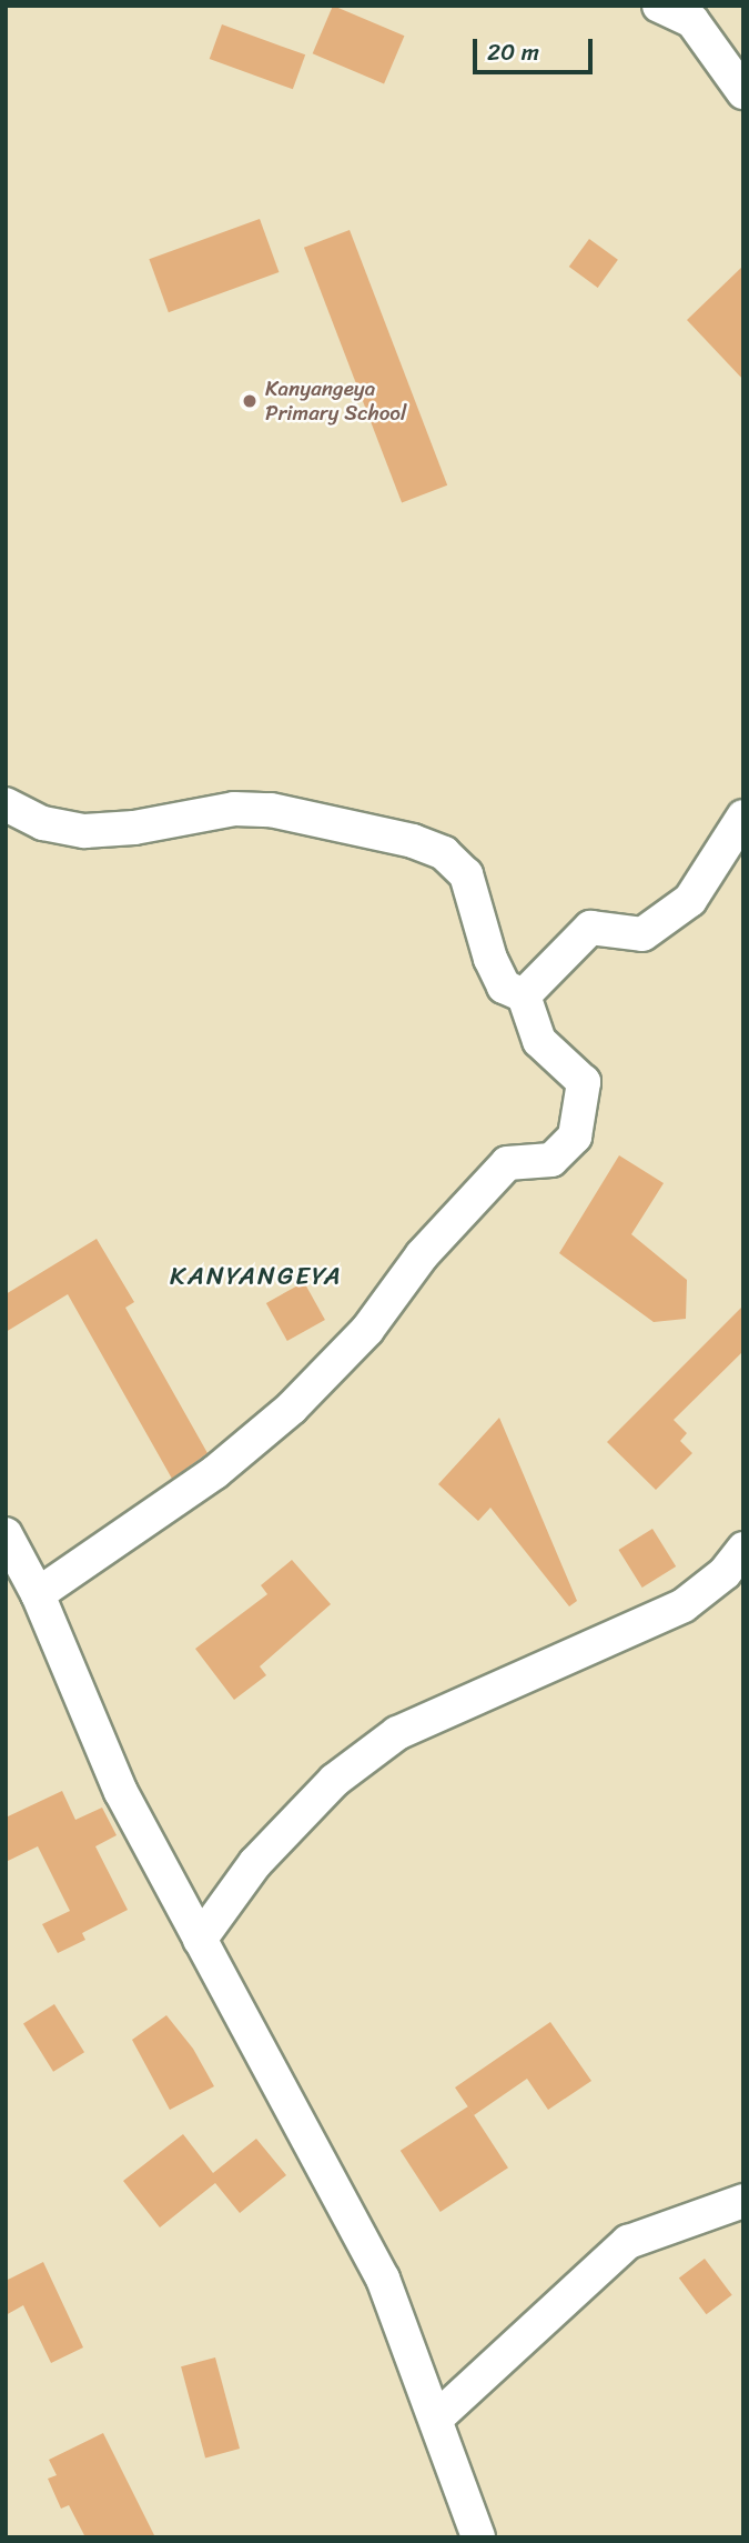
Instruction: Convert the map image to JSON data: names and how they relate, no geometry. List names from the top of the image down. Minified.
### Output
{"districts":["KANYANGEYA"],"places":["Kanyangeya Primary School"],"scale_bar":"20 m"}
